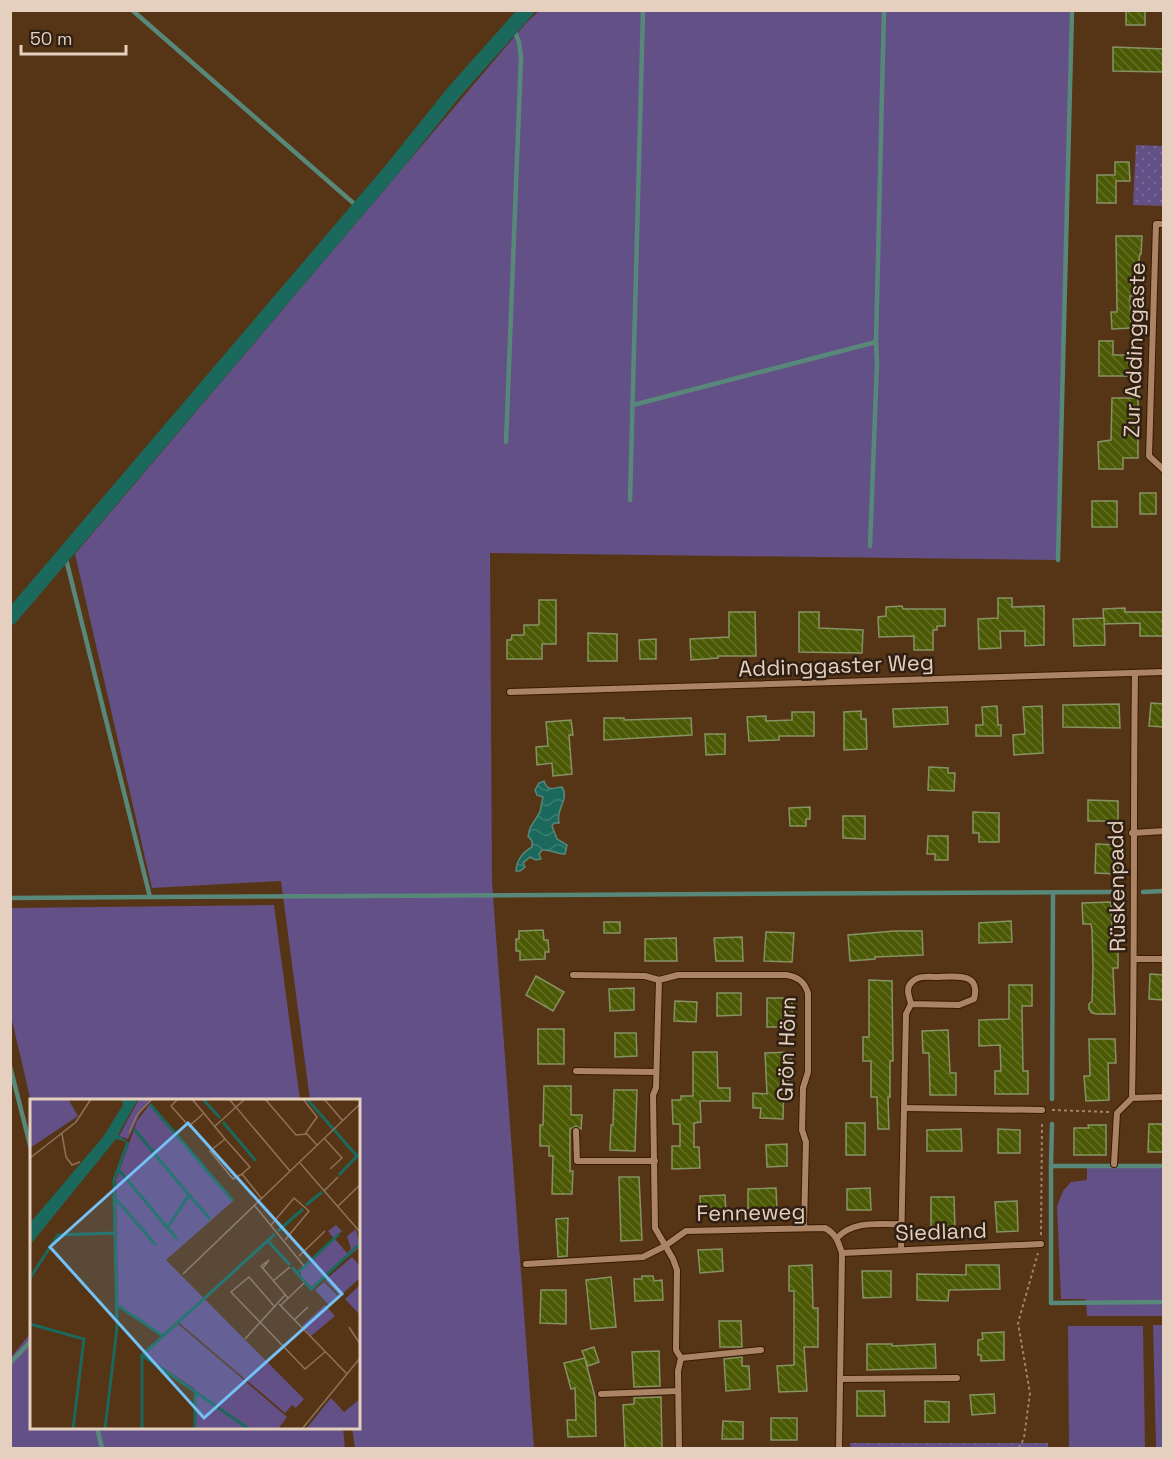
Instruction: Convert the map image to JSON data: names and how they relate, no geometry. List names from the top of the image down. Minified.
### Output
{"streets":{"street":["Zur Addinggaste","Addinggaster Weg","Rüskenpadd","Grön Hörn","Fenneweg","Siedland"]},"crossings":[["Addinggaster Weg","Rüskenpadd"],["Grön Hörn","Fenneweg"],["Fenneweg","Siedland"]],"scale_bar":"50 m"}
